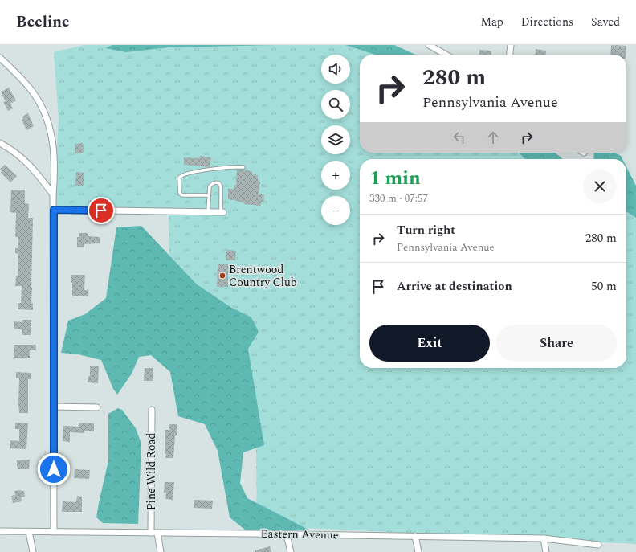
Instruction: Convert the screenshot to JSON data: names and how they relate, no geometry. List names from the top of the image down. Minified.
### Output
{"streets":{"street":["Pine Wild Road","Eastern Avenue"]},"crossings":[["Pine Wild Road","Eastern Avenue"]],"places":["Brentwood Country Club"],"page":{"header":"Beeline","nav":["Map","Directions","Saved"],"map_buttons":["+","−"],"turn":["280 m","Pennsylvania Avenue"],"heading":["1 min","330 m · 07:57"],"list":[{"name":"Turn right","note":"Pennsylvania Avenue","value":"280 m"},{"name":"Arrive at destination","value":"50 m"}],"buttons":["Exit","Share"]}}
